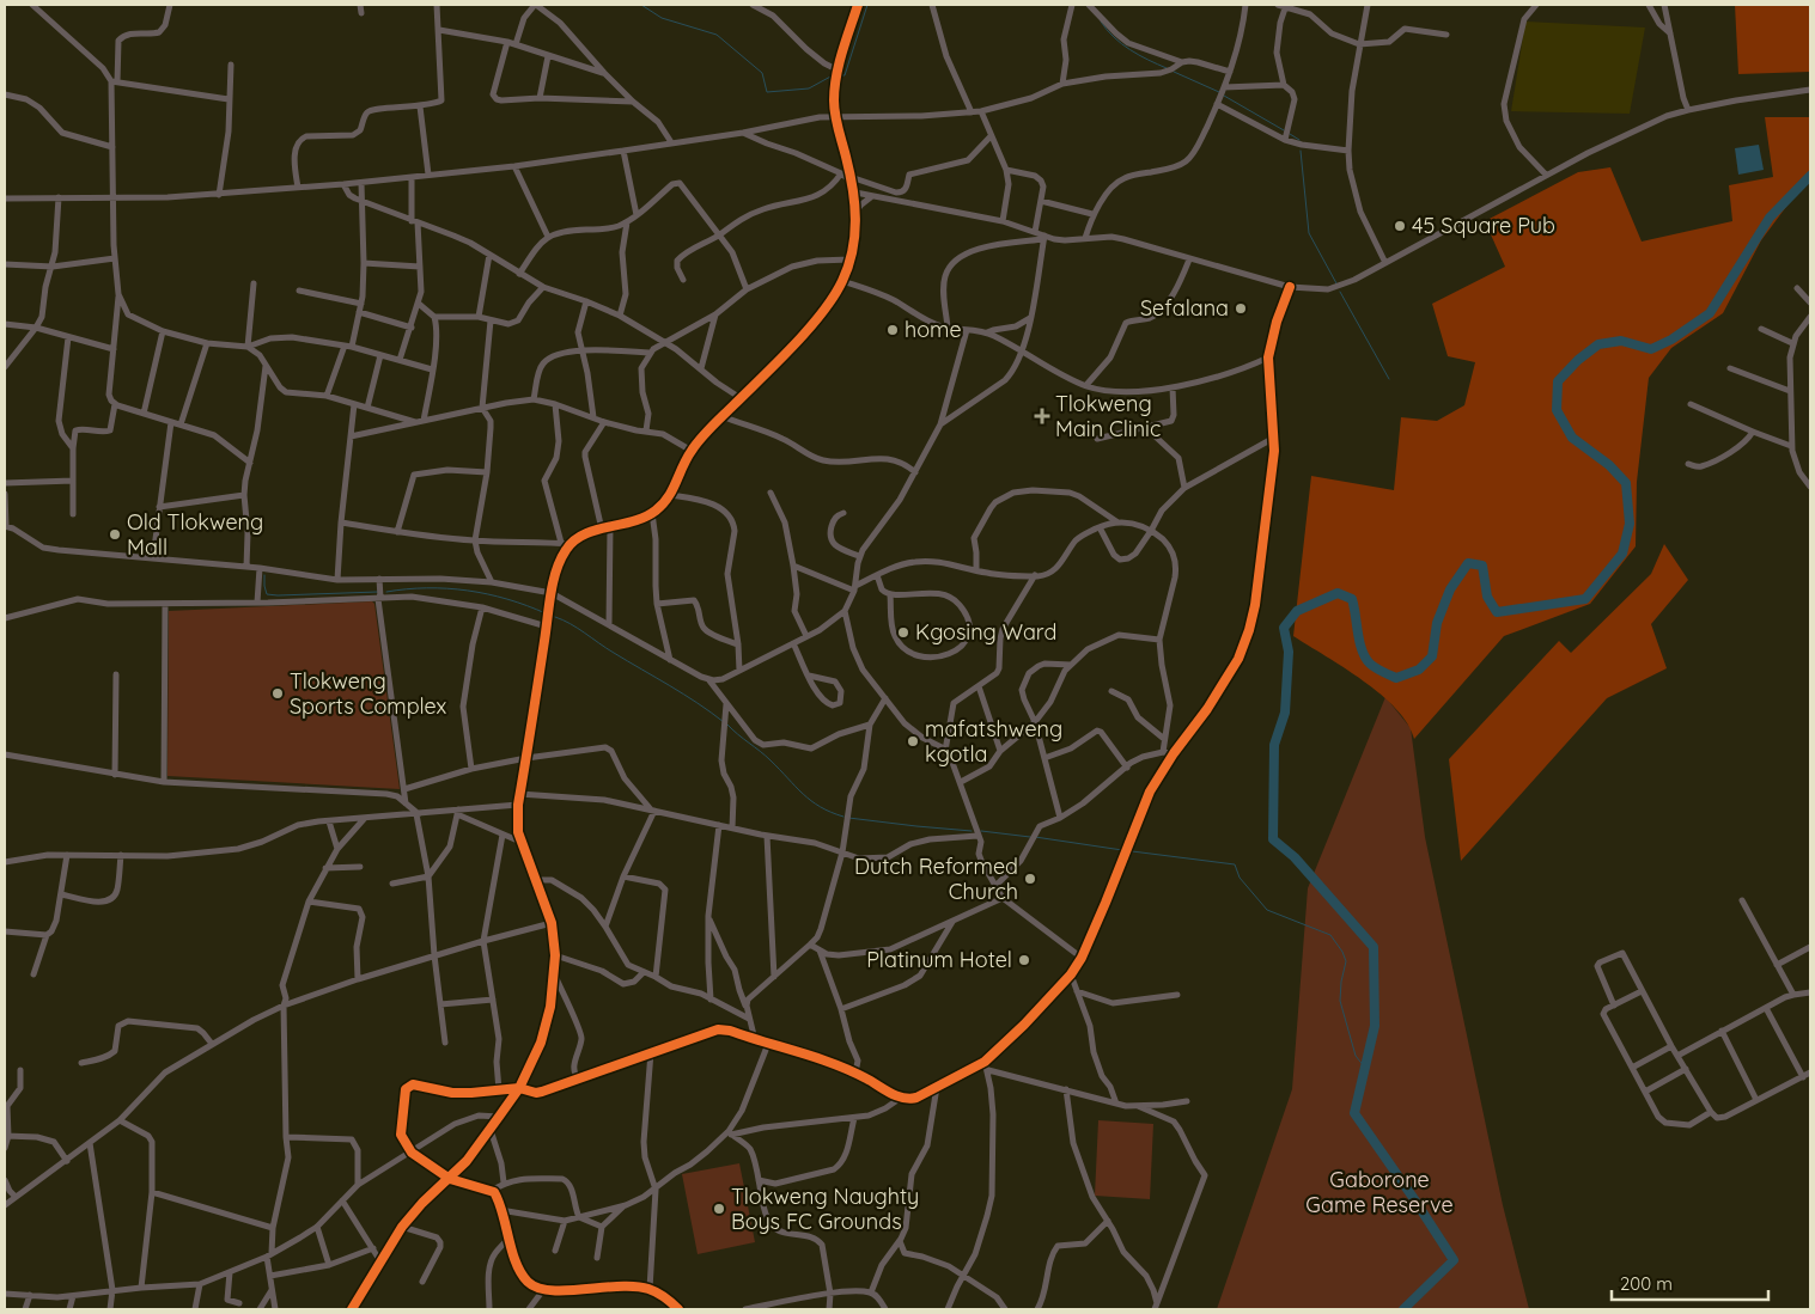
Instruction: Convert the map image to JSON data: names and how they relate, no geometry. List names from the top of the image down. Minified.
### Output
{"parks":["Gaborone Game Reserve"],"places":{"other":["45 Square Pub","Sefalana","home","Old Tlokweng Mall","Kgosing Ward","Tlokweng Sports Complex","mafatshweng kgotla","Dutch Reformed Church","Platinum Hotel","Tlokweng Naughty Boys FC Grounds"],"health":["Tlokweng Main Clinic"]},"scale_bar":"200 m"}
